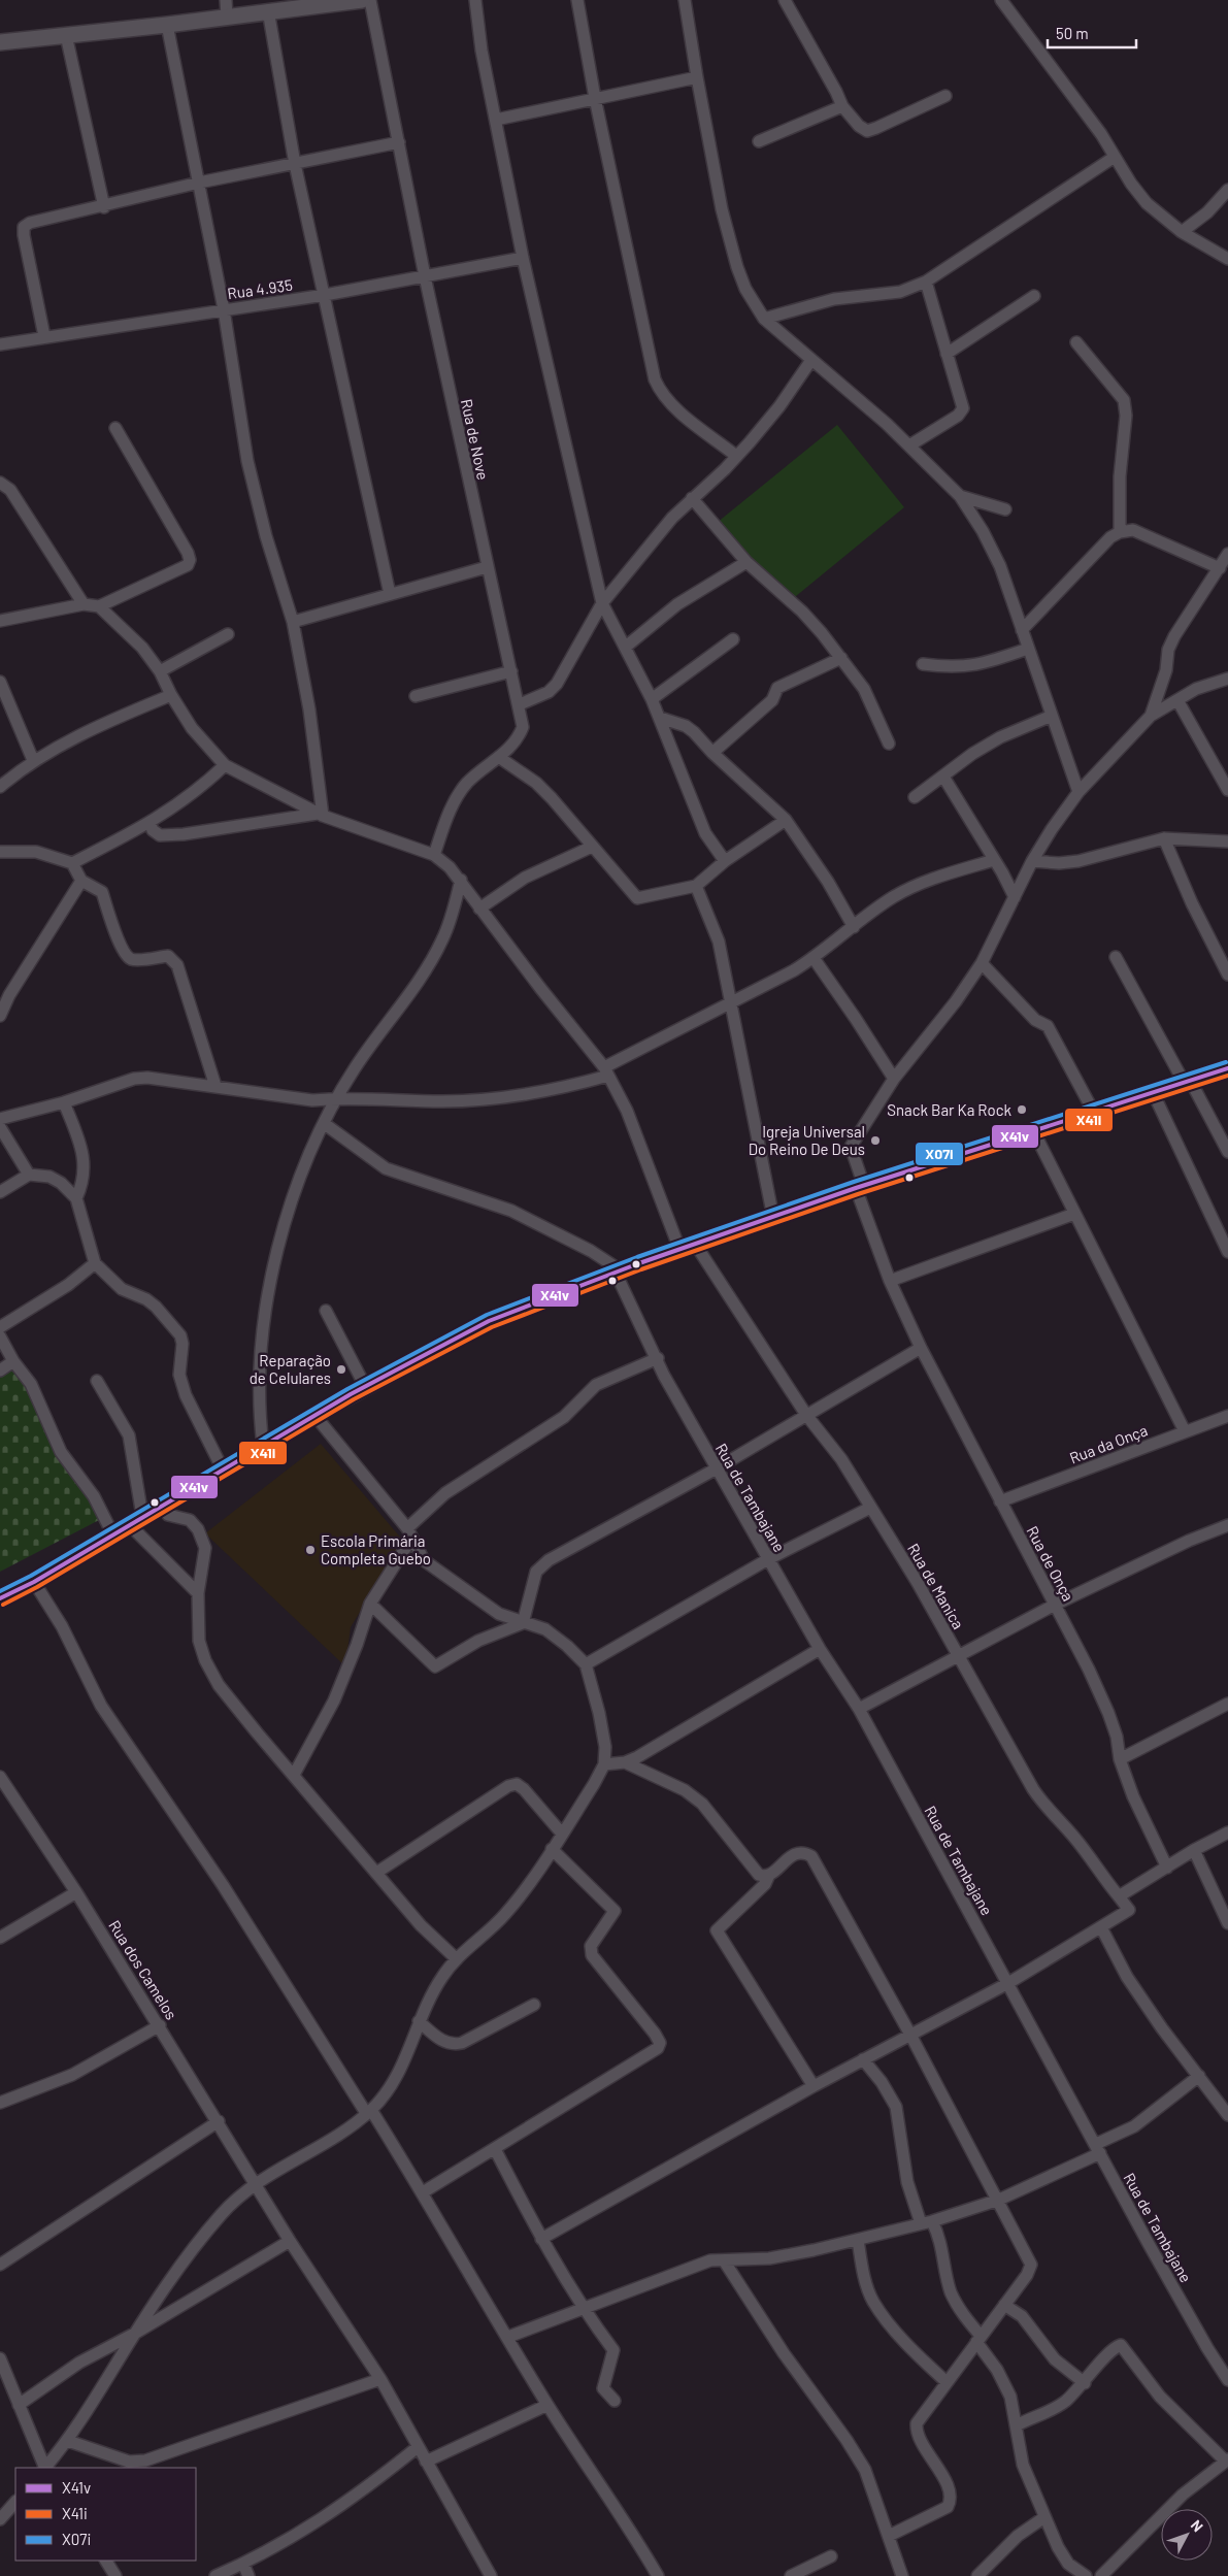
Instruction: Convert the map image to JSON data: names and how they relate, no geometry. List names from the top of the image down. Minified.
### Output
{"streets":{"street":["Rua 4.935","Rua de Nove","Rua da Onça","Rua de Tambajane","Rua de Onça","Rua de Manica","Rua dos Camelos"]},"crossings":[["Rua 4.935","Rua de Nove"],["Rua da Onça","Rua de Onça"]],"places":["Snack Bar Ka Rock","Igreja Universal Do Reino De Deus","Reparação de Celulares","Escola Primária Completa Guebo"],"lines":["transit line X07i","transit line X41v","transit line X41i"],"legend":["X41v","X41i","X07i"],"scale_bar":"50 m","north":"top right"}
